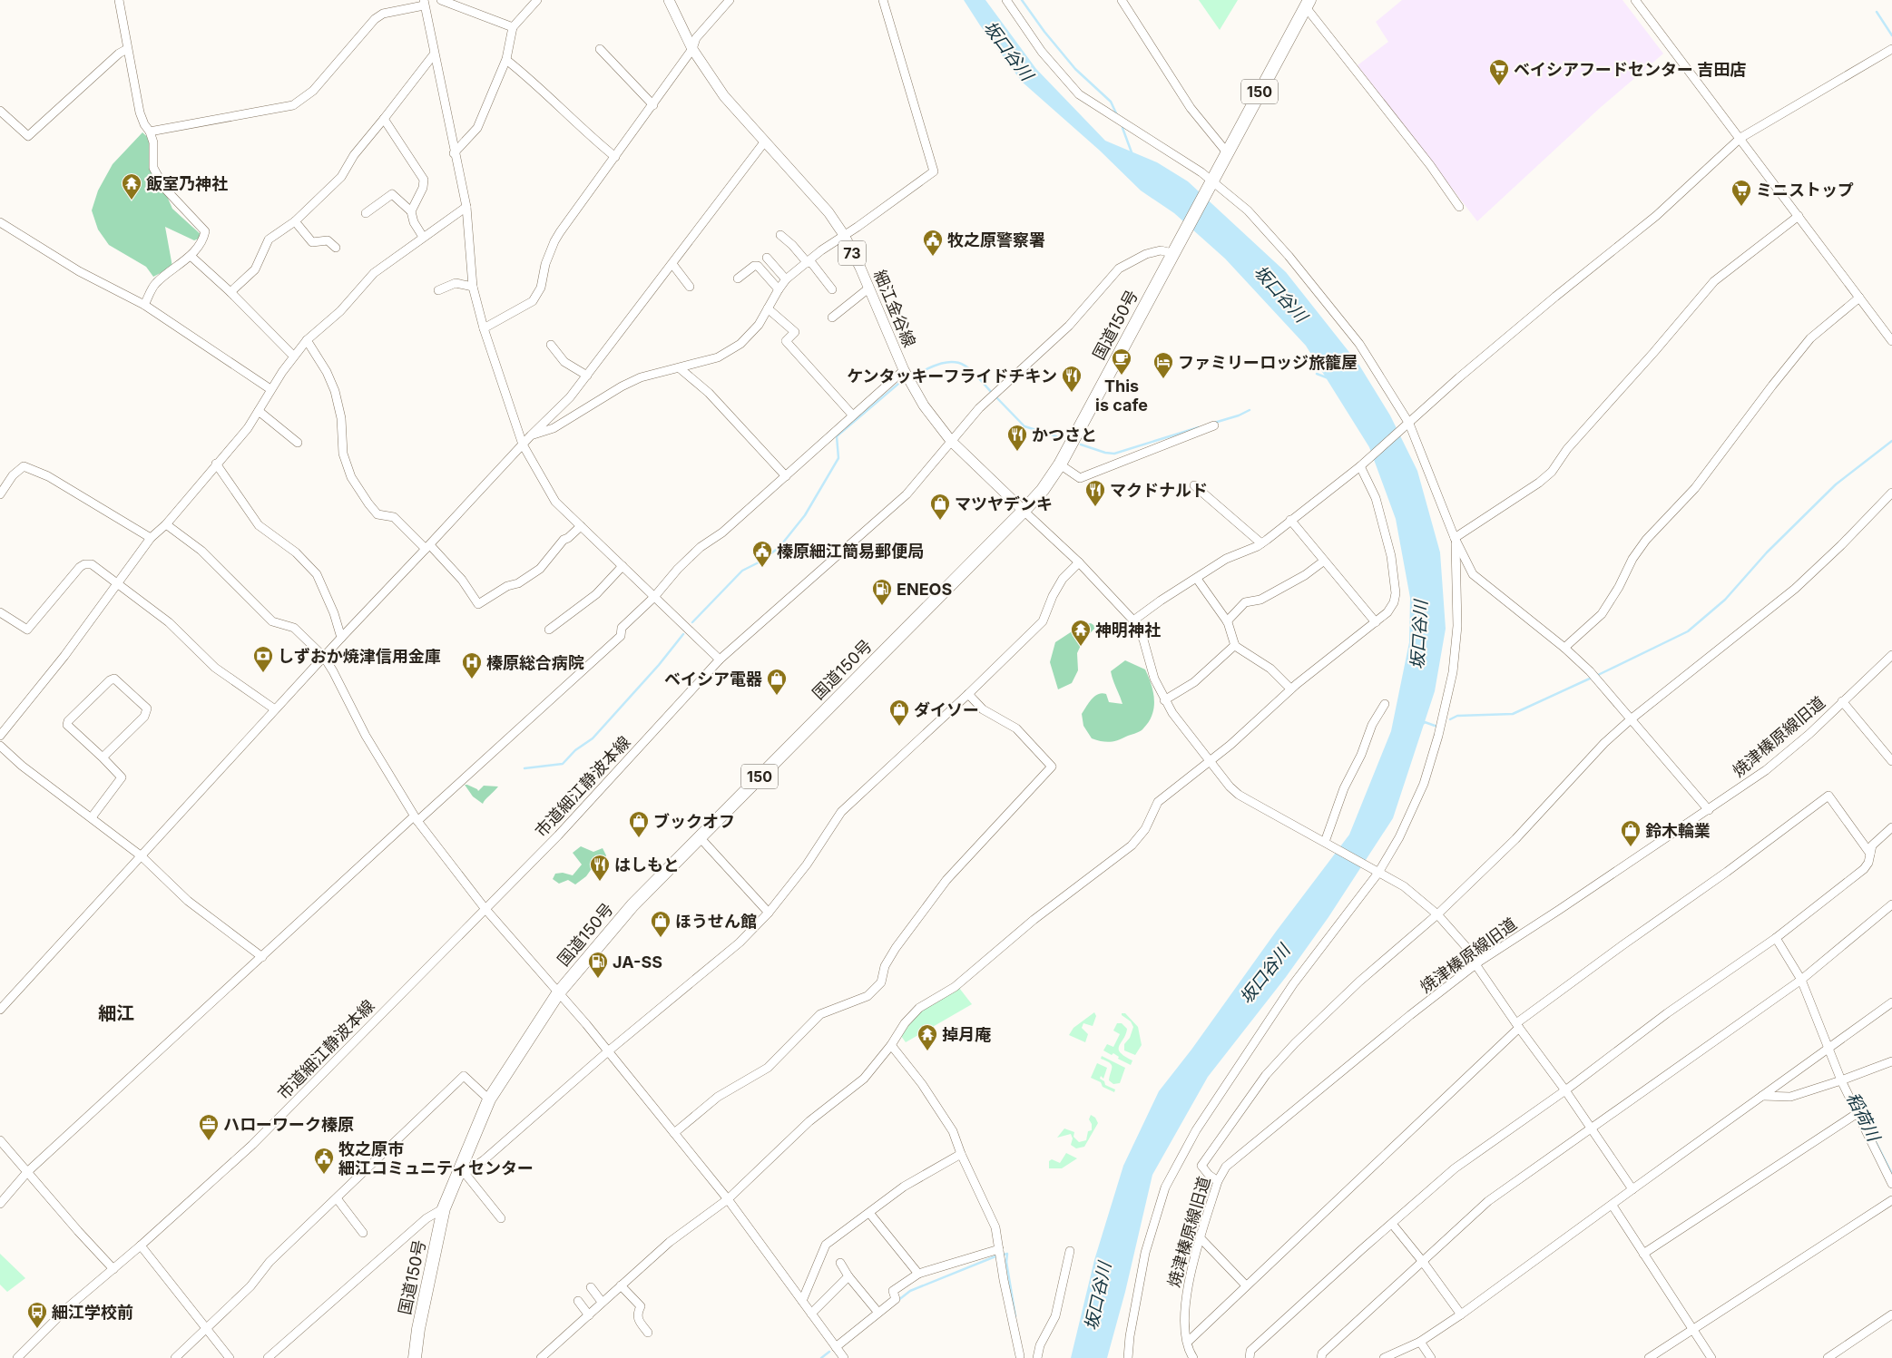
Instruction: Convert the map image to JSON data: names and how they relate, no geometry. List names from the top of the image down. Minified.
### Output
{"streets":{"highway":["150","国道150号"],"main road":["73","細江金谷線"],"street":["焼津榛原線旧道","市道細江静波本線"]},"crossings":[["細江金谷線","国道150号"],["細江金谷線","市道細江静波本線"],["国道150号","市道細江静波本線"]],"districts":["細江"],"water":["坂口谷川","稻荷川"],"places":{"supermarket":["ベイシアフードセンター 吉田店","ミニストップ"],"temple":["飯室乃神社","神明神社","掉月庵"],"public building":["牧之原警察署","榛原細江簡易郵便局","牧之原市 細江コミュニティセンター"],"cafe":["This is cafe"],"hotel":["ファミリーロッジ旅籠屋"],"restaurant":["ケンタッキーフライドチキン","かつさと","マクドナルド","はしもと"],"shop":["マツヤデンキ","ベイシア電器","ダイソー","ブックオフ","鈴木輪業","ほうせん館"],"fuel station":["ENEOS","JA-SS"],"bank":["しずおか焼津信用金庫"],"hospital":["榛原総合病院"],"office":["ハローワーク榛原"],"bus stop":["細江学校前"]}}
